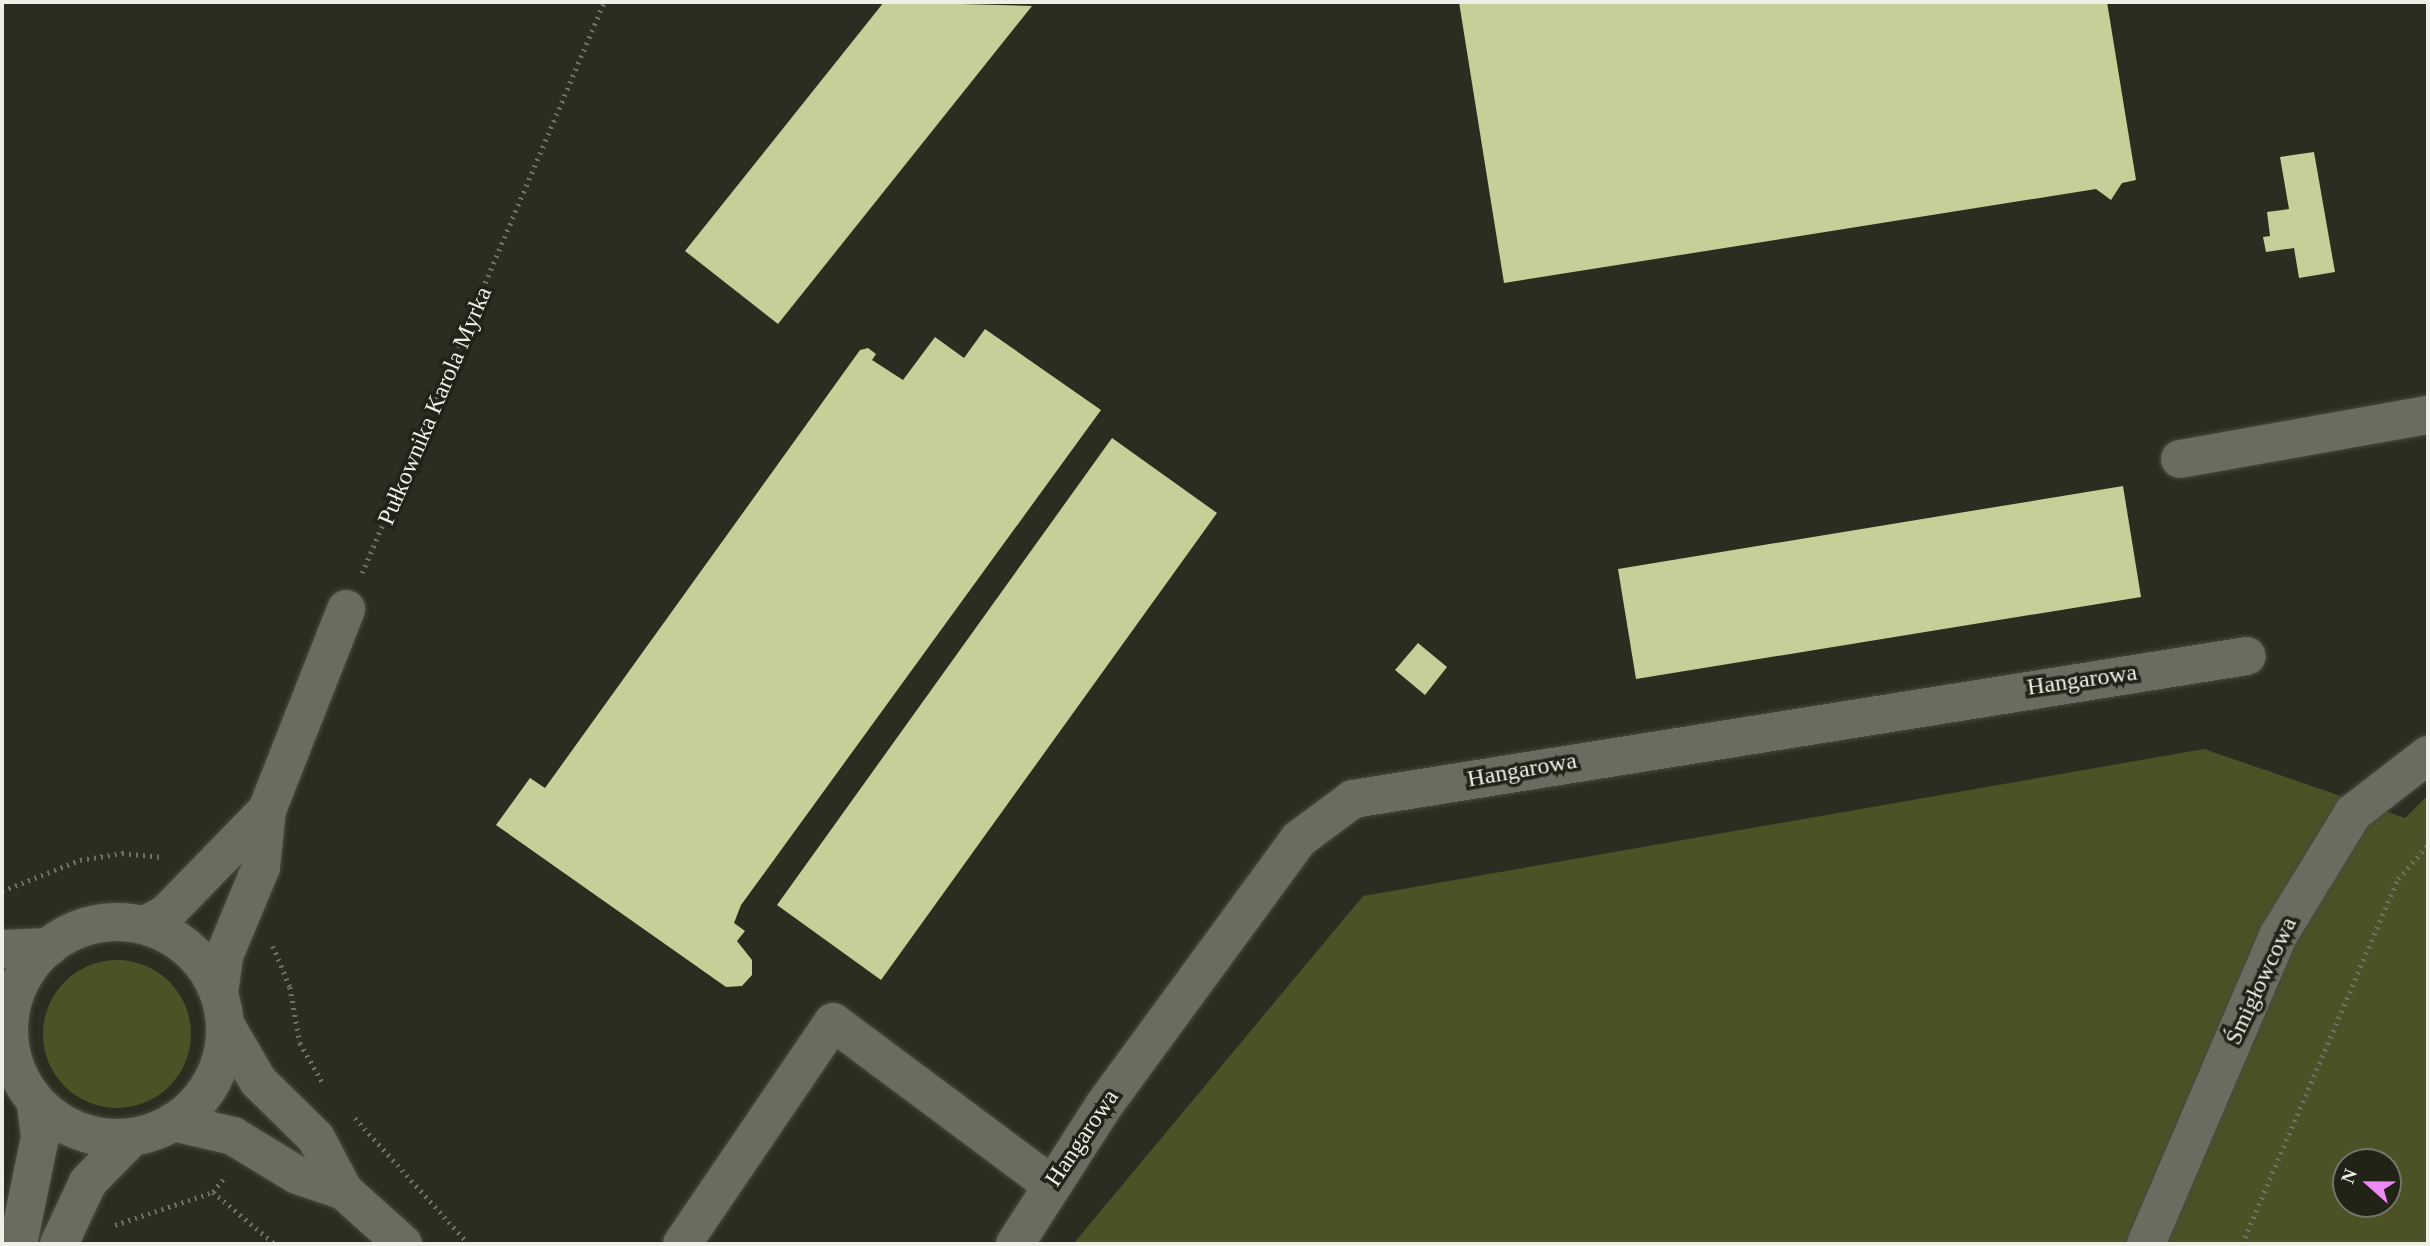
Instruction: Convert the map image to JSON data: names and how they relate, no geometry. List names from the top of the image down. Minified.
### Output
{"streets":{"street":["Hangarowa","Śmigłowcowa"],"path":["Pułkownika Karola Myrka"]},"north":"left"}
